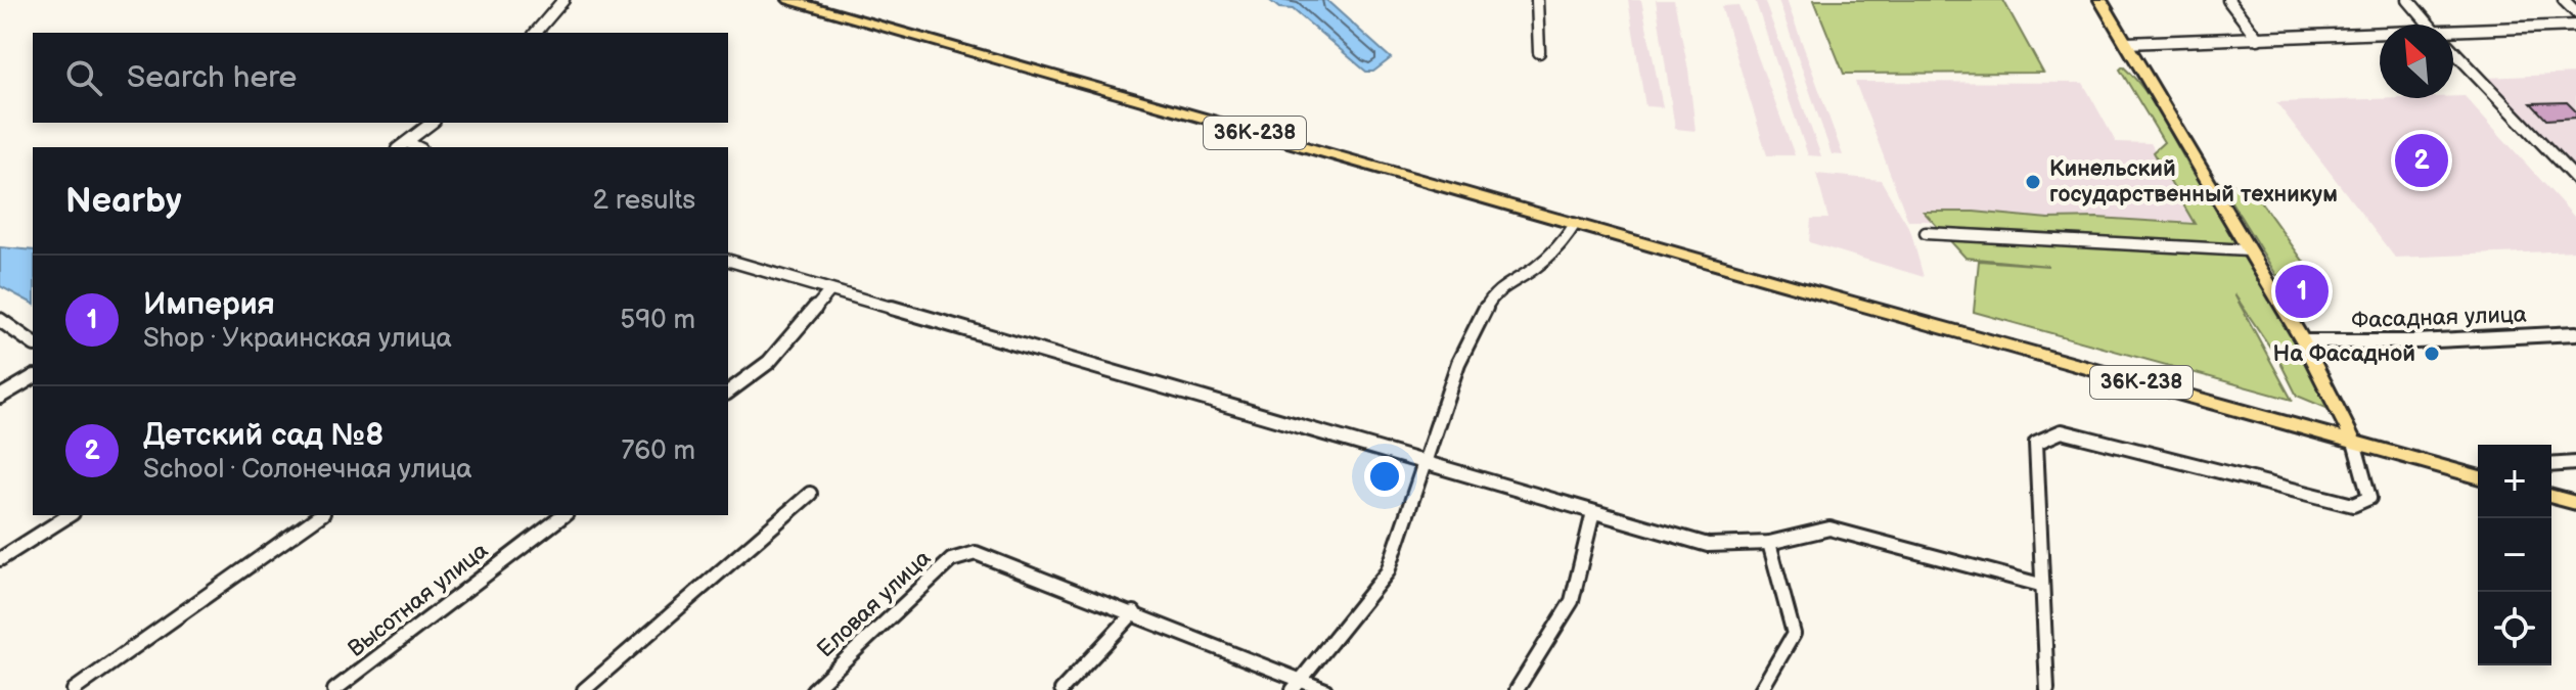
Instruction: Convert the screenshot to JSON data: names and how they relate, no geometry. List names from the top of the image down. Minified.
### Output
{"streets":{"main road":["36К-238"],"street":["Фасадная улица","Высотная улица","Еловая улица"]},"places":["Кинельский государственный техникум","На Фасадной"],"north":"top left","page":{"search":"Search here","pins":["2","1"],"heading":["Nearby","2 results"],"list":[{"mark":"1","name":"Империя","note":"Shop · Украинская улица","value":"590 m"},{"mark":"2","name":"Детский сад №8","note":"School · Солонечная улица","value":"760 m"}],"map_buttons":["+","−"]}}
